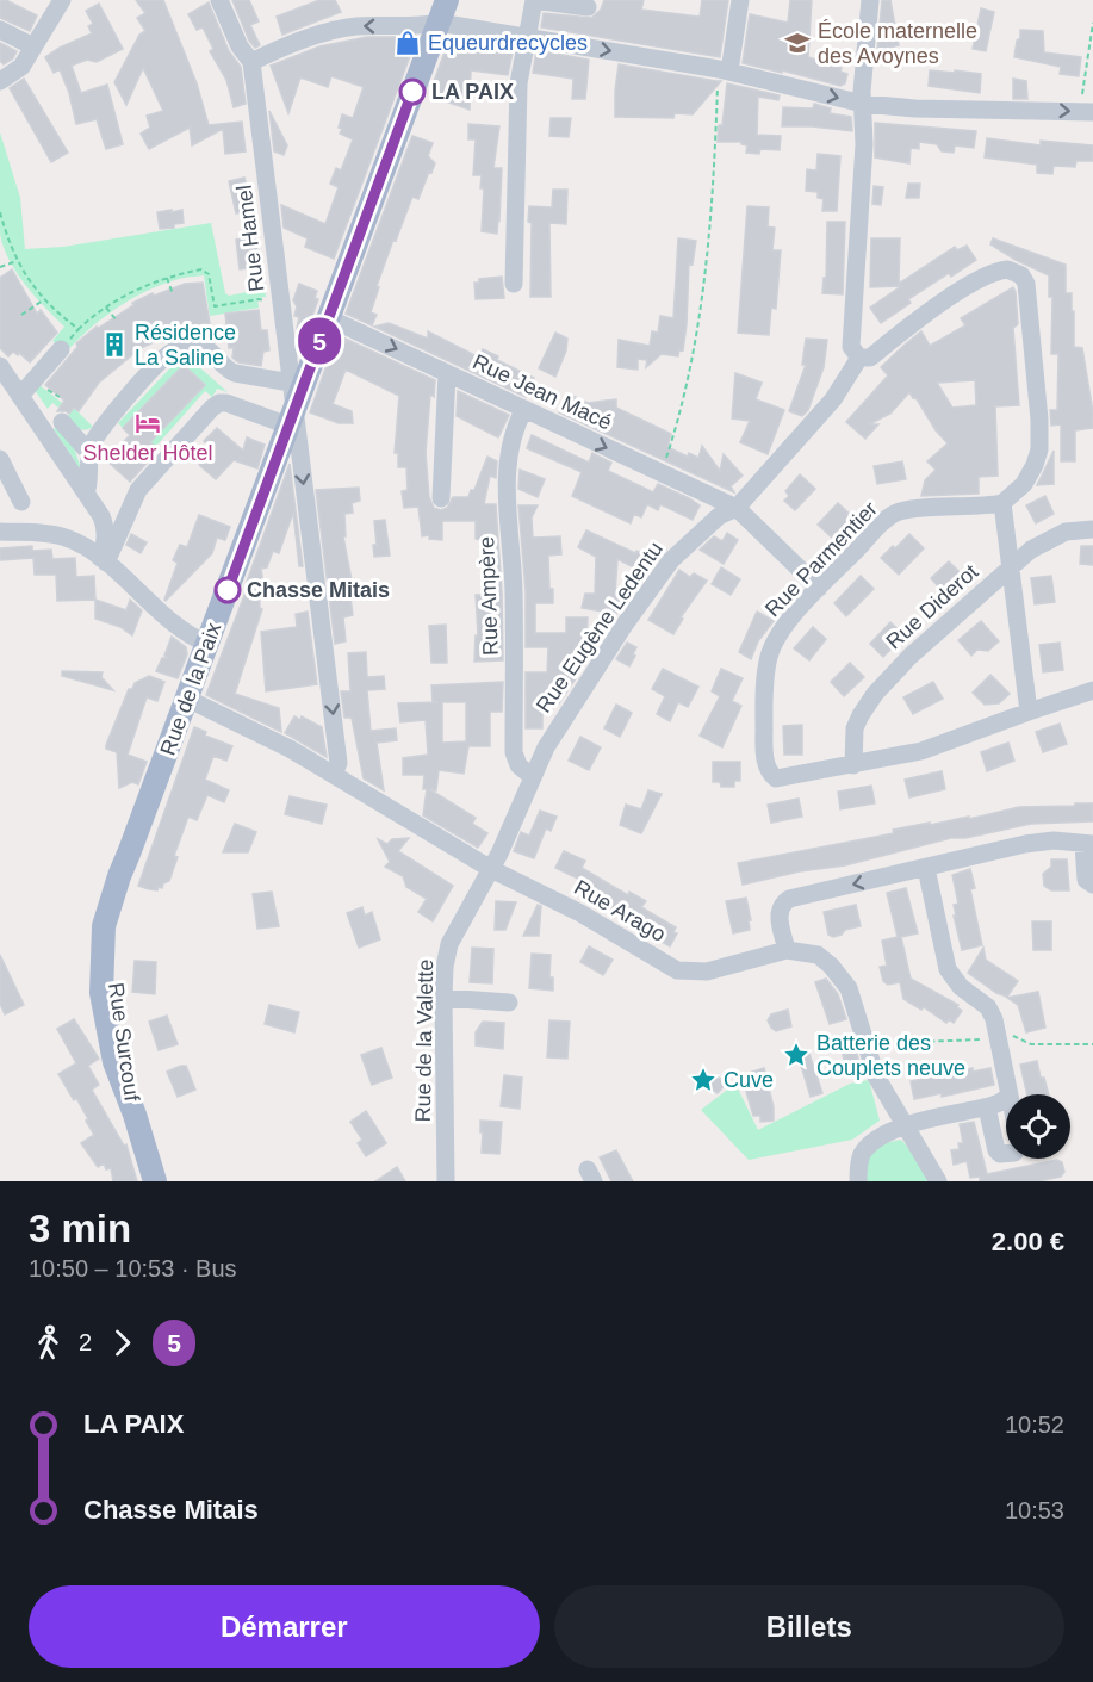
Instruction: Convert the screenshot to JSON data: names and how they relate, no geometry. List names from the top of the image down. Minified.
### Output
{"streets":{"main road":["Rue de la Paix","Rue Surcouf"],"street":["Rue Hamel","Rue Jean Macé","Rue Parmentier","Rue Ampère","Rue Diderot","Rue Eugène Ledentu","Rue Arago","Rue de la Valette"]},"crossings":[["Rue Hamel","Rue de la Paix"],["Rue Hamel","Rue Arago"],["Rue Jean Macé","Rue Parmentier"],["Rue Jean Macé","Rue Ampère"],["Rue Jean Macé","Rue Eugène Ledentu"],["Rue Jean Macé","Rue de la Paix"],["Rue Parmentier","Rue Diderot"],["Rue Ampère","Rue Eugène Ledentu"],["Rue Eugène Ledentu","Rue Arago"],["Rue Eugène Ledentu","Rue de la Valette"],["Rue de la Paix","Rue Arago"],["Rue de la Paix","Rue Surcouf"],["Rue Arago","Rue de la Valette"]],"one_way":["Rue Hamel","Rue Jean Macé"],"places":{"shop":["Equeurdrecycles"],"school or university":["École maternelle des Avoynes"],"other":["LA PAIX","Chasse Mitais"],"building":["Résidence La Saline"],"hotel":["Shelder Hôtel"],"place":["Batterie des Couplets neuve","Cuve"]},"lines":["bus line 5"],"page":{"on_map":"5","heading":["3 min","10:50 – 10:53 · Bus","2.00 €"],"legs":["2","5"],"list":[{"name":"LA PAIX","value":"10:52"},{"name":"Chasse Mitais","value":"10:53"}],"buttons":["Démarrer","Billets"]}}
